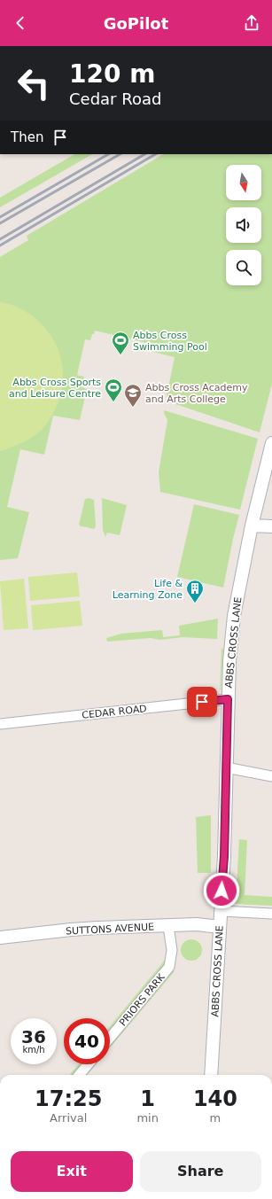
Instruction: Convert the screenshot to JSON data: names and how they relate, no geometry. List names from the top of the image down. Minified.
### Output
{"streets":{"street":["ABBS CROSS LANE","CEDAR ROAD","SUTTONS AVENUE","PRIORS PARK"]},"crossings":[["ABBS CROSS LANE","CEDAR ROAD"],["ABBS CROSS LANE","SUTTONS AVENUE"],["SUTTONS AVENUE","PRIORS PARK"]],"places":{"sports":["Abbs Cross Swimming Pool","Abbs Cross Sports and Leisure Centre"],"school or university":["Abbs Cross Academy and Arts College"],"building":["Life & Learning Zone"]},"north":"bottom","page":{"header":"GoPilot","turn":["120 m","Cedar Road"],"then":"Then","speed":"36 km/h","limit":"40","eta":["17:25","Arrival","1","min","140","m"],"buttons":["Exit","Share"]}}
